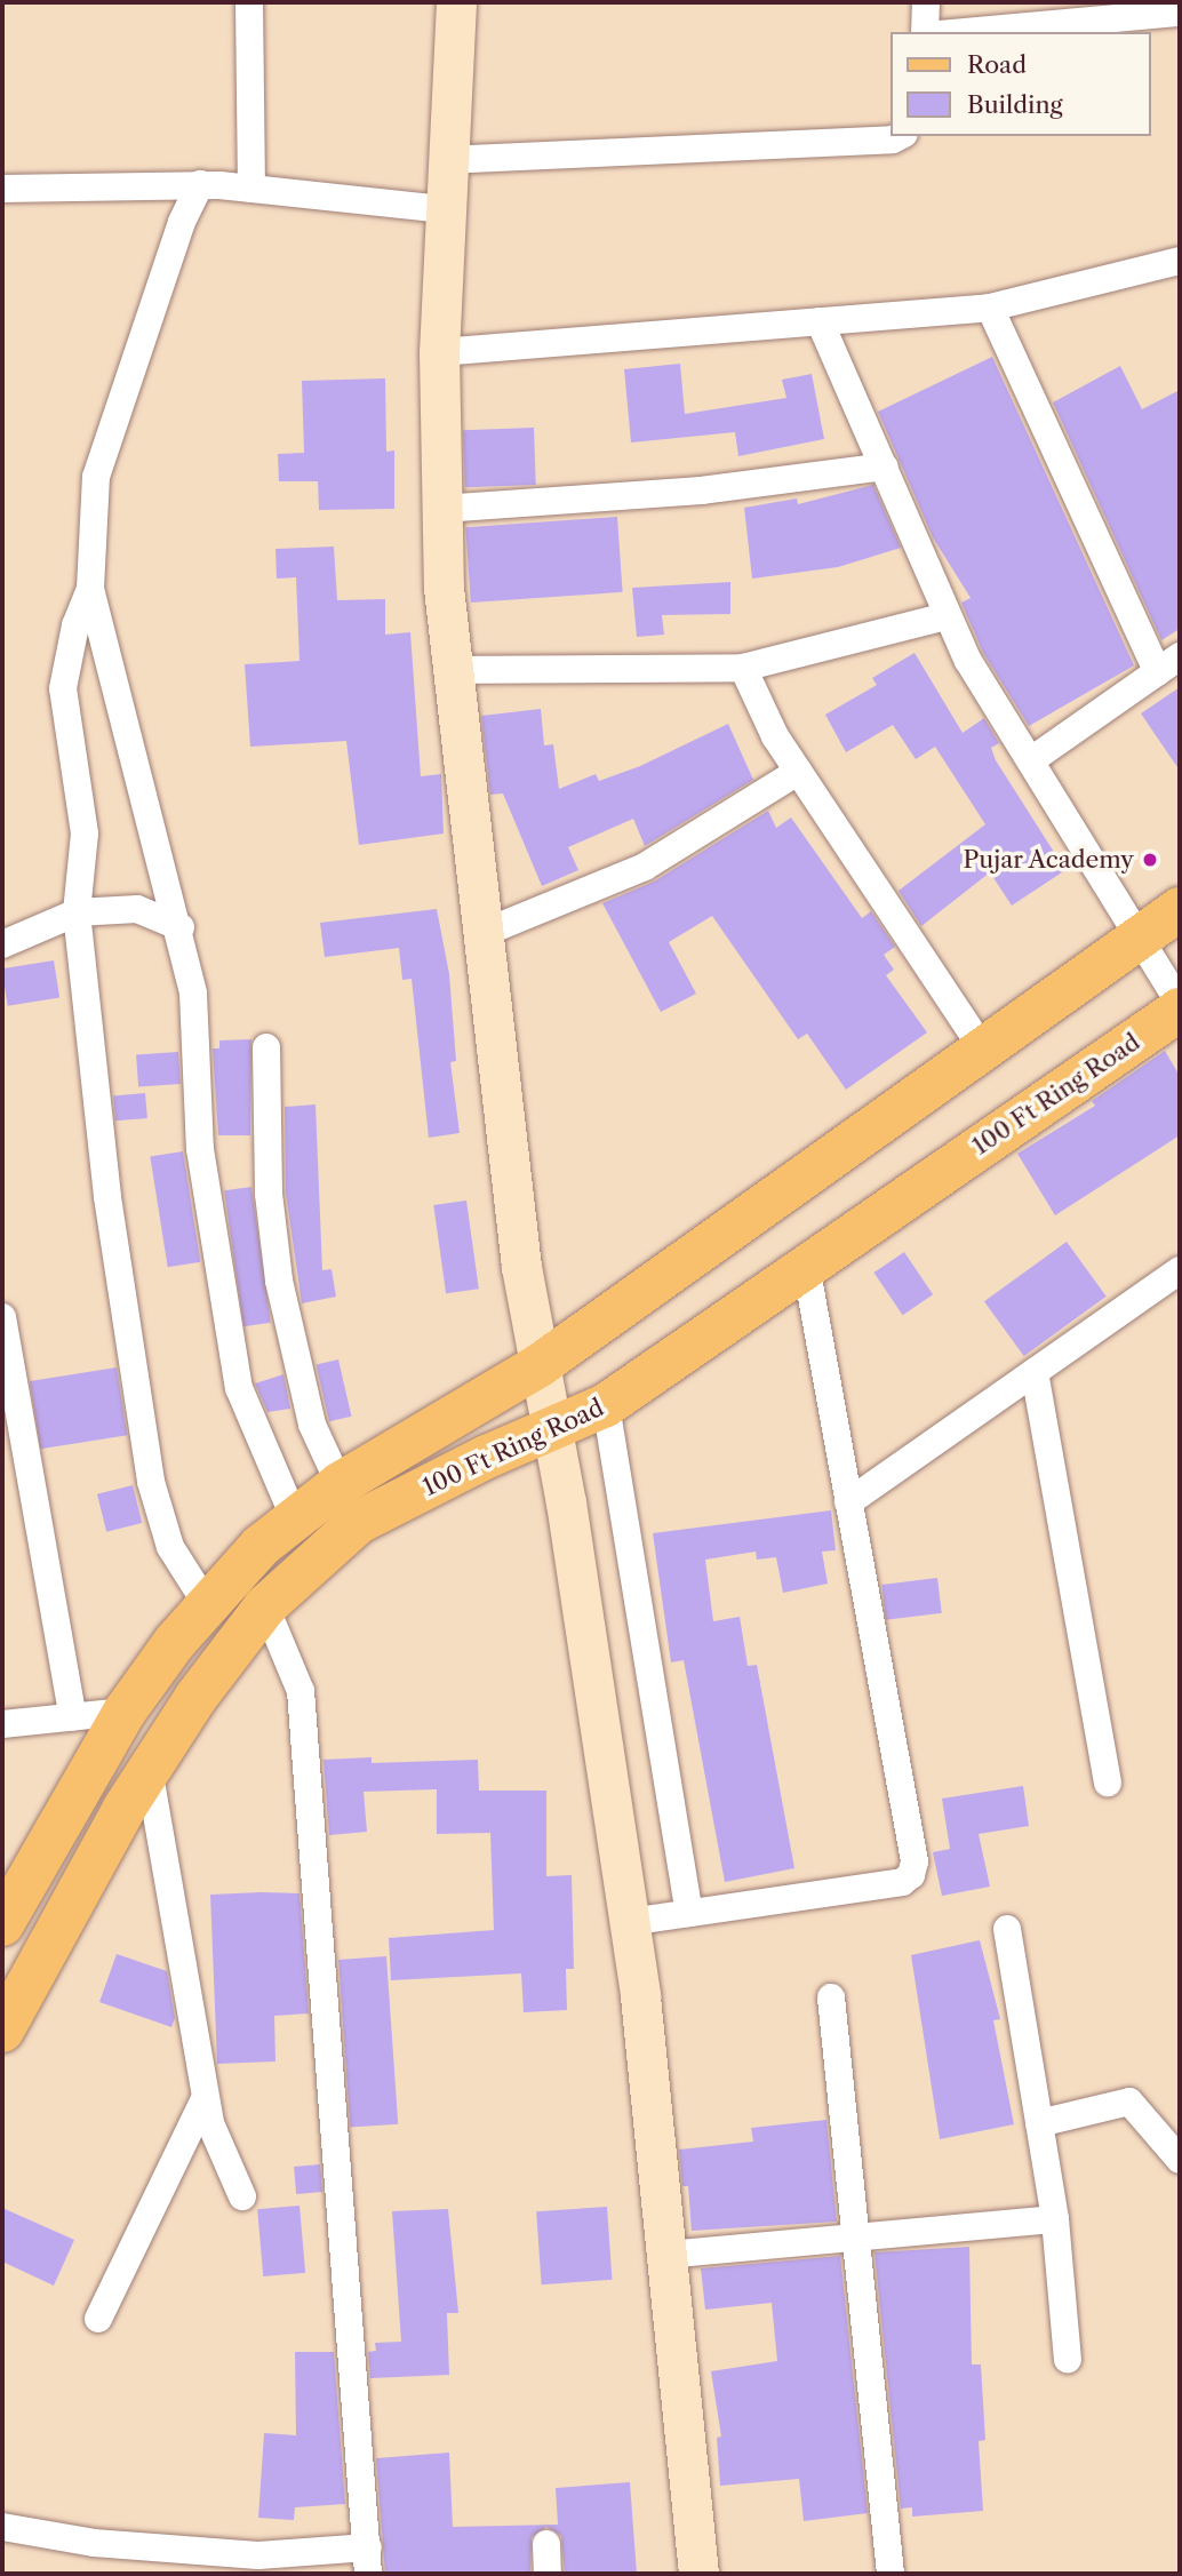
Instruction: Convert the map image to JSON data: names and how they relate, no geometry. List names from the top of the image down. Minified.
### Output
{"streets":{"main road":["100 Ft Ring Road"]},"places":["Pujar Academy"],"legend":["Road","Building"]}
